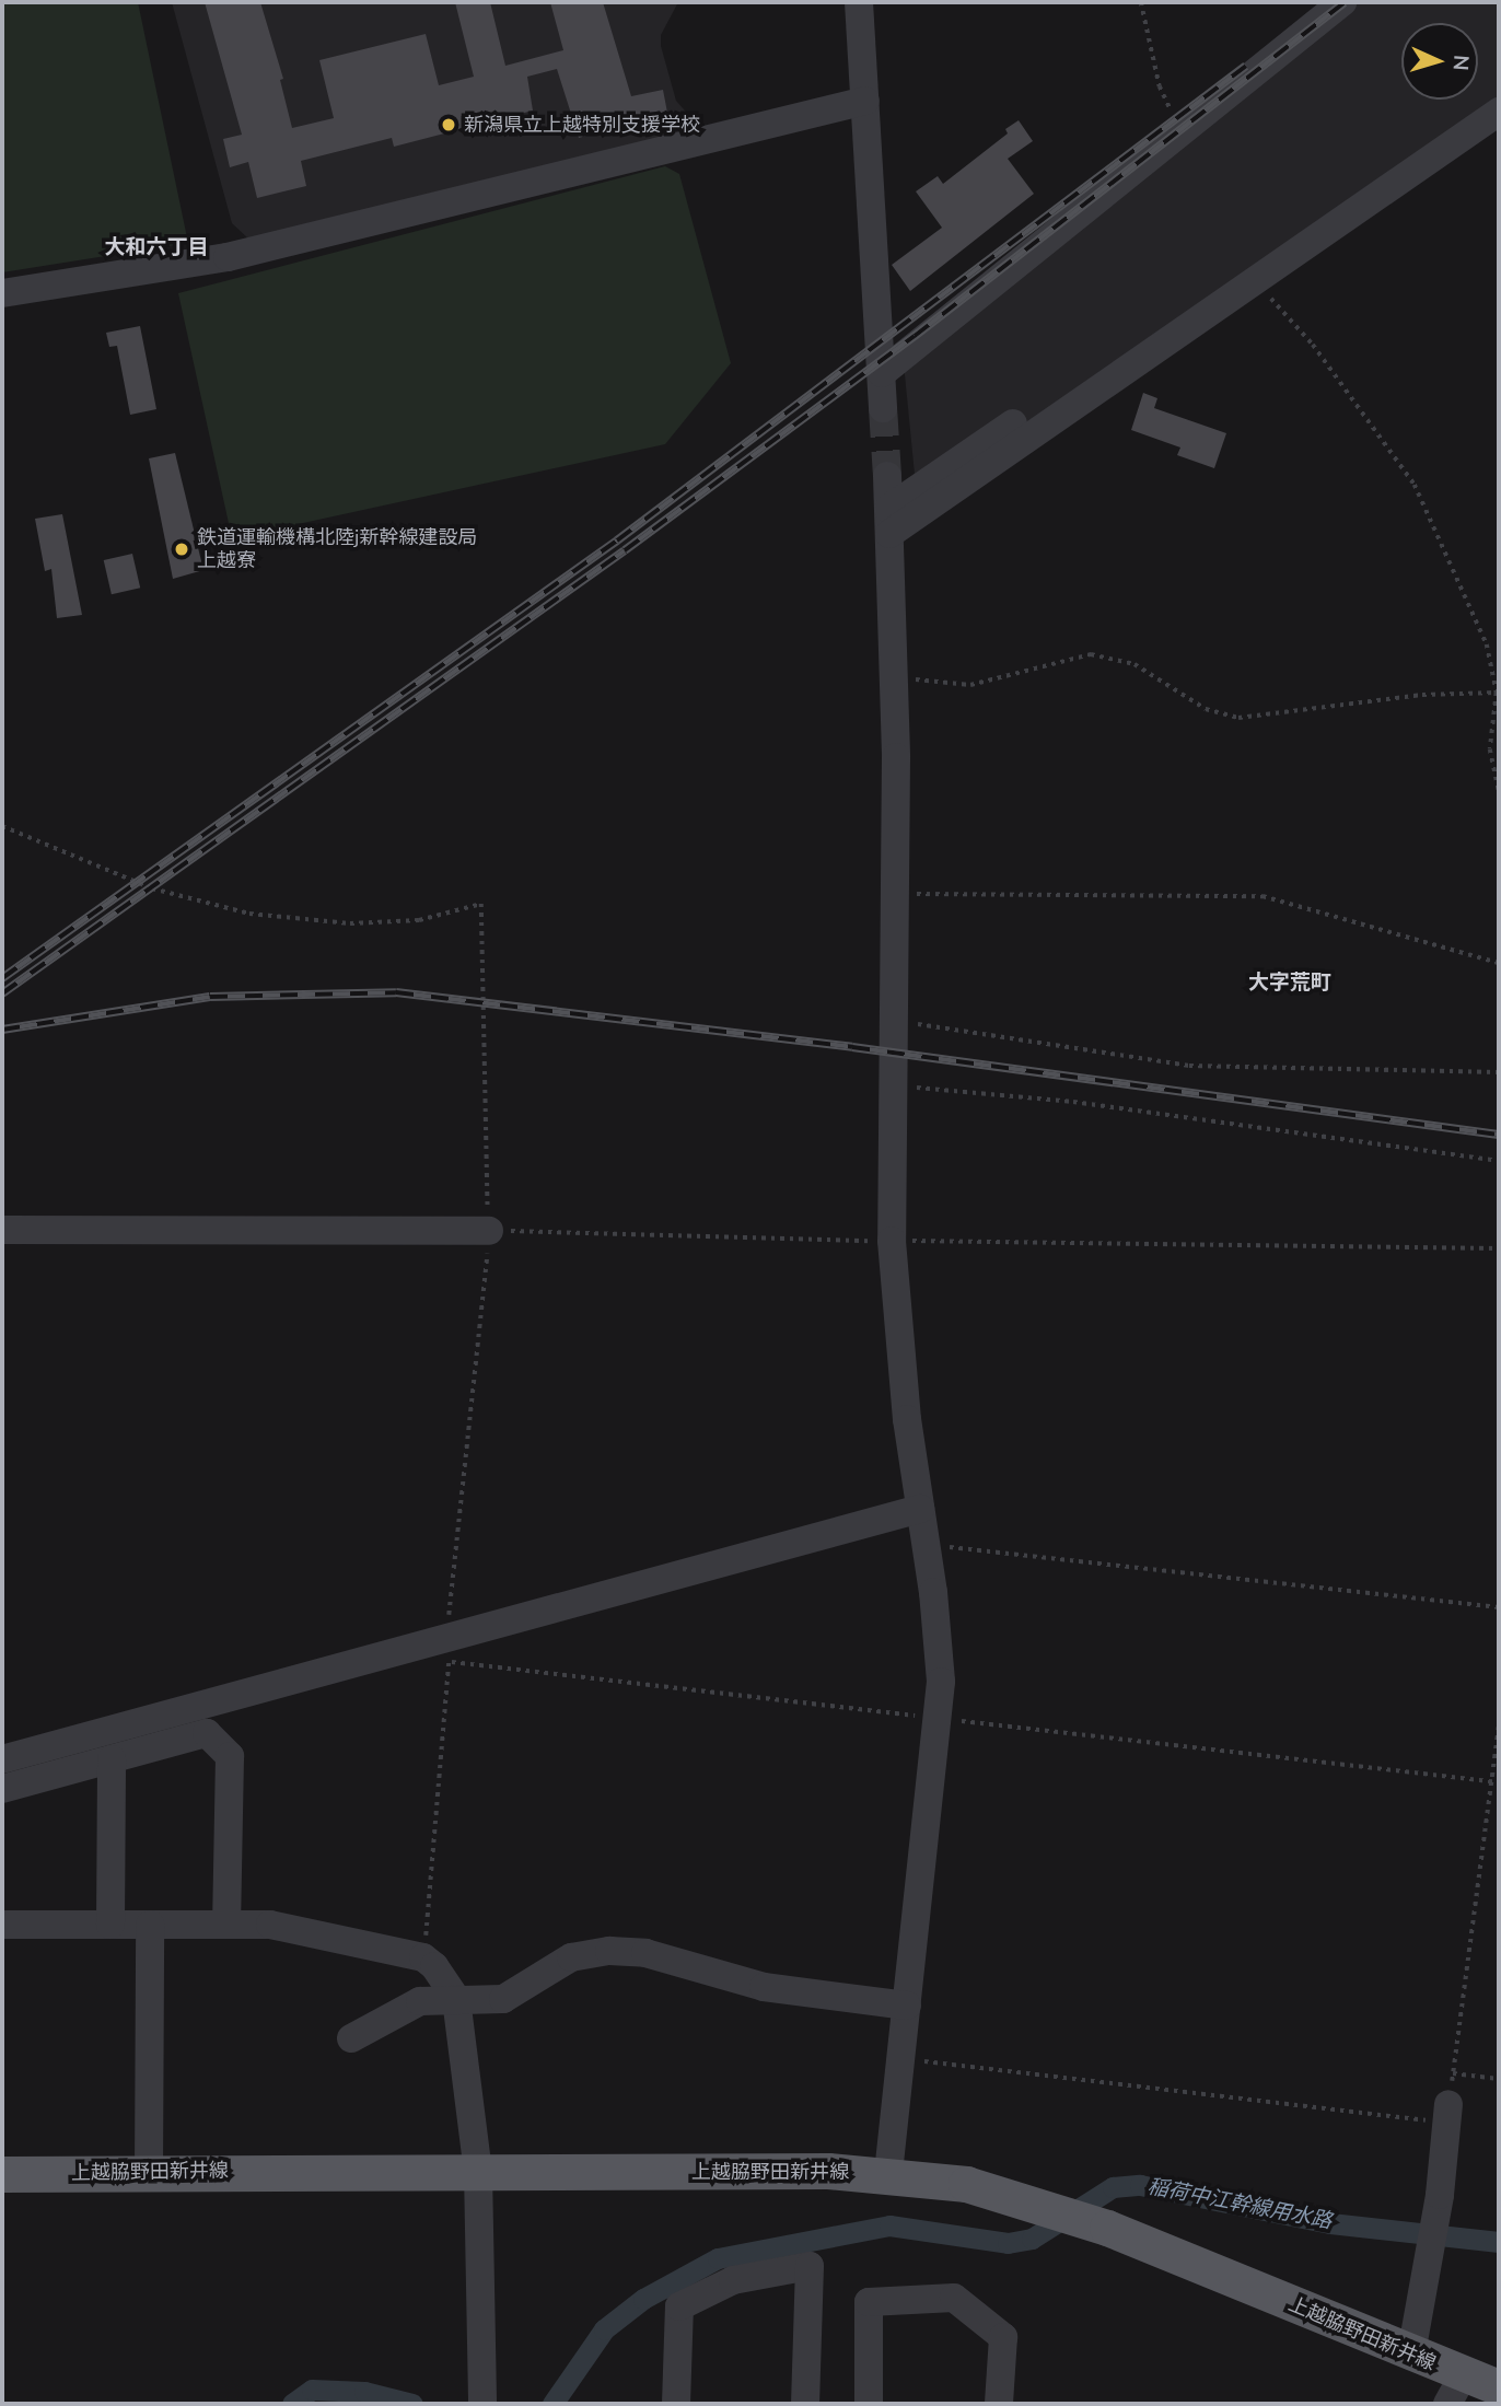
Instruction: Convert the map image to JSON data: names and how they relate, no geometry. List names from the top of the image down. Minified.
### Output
{"streets":{"main road":["上越脇野田新井線"]},"districts":["大和六丁目","大字荒町"],"water":["稲荷中江幹線用水路"],"places":["新潟県立上越特別支援学校","鉄道運輸機構北陸j新幹線建設局 上越寮"],"north":"right"}
